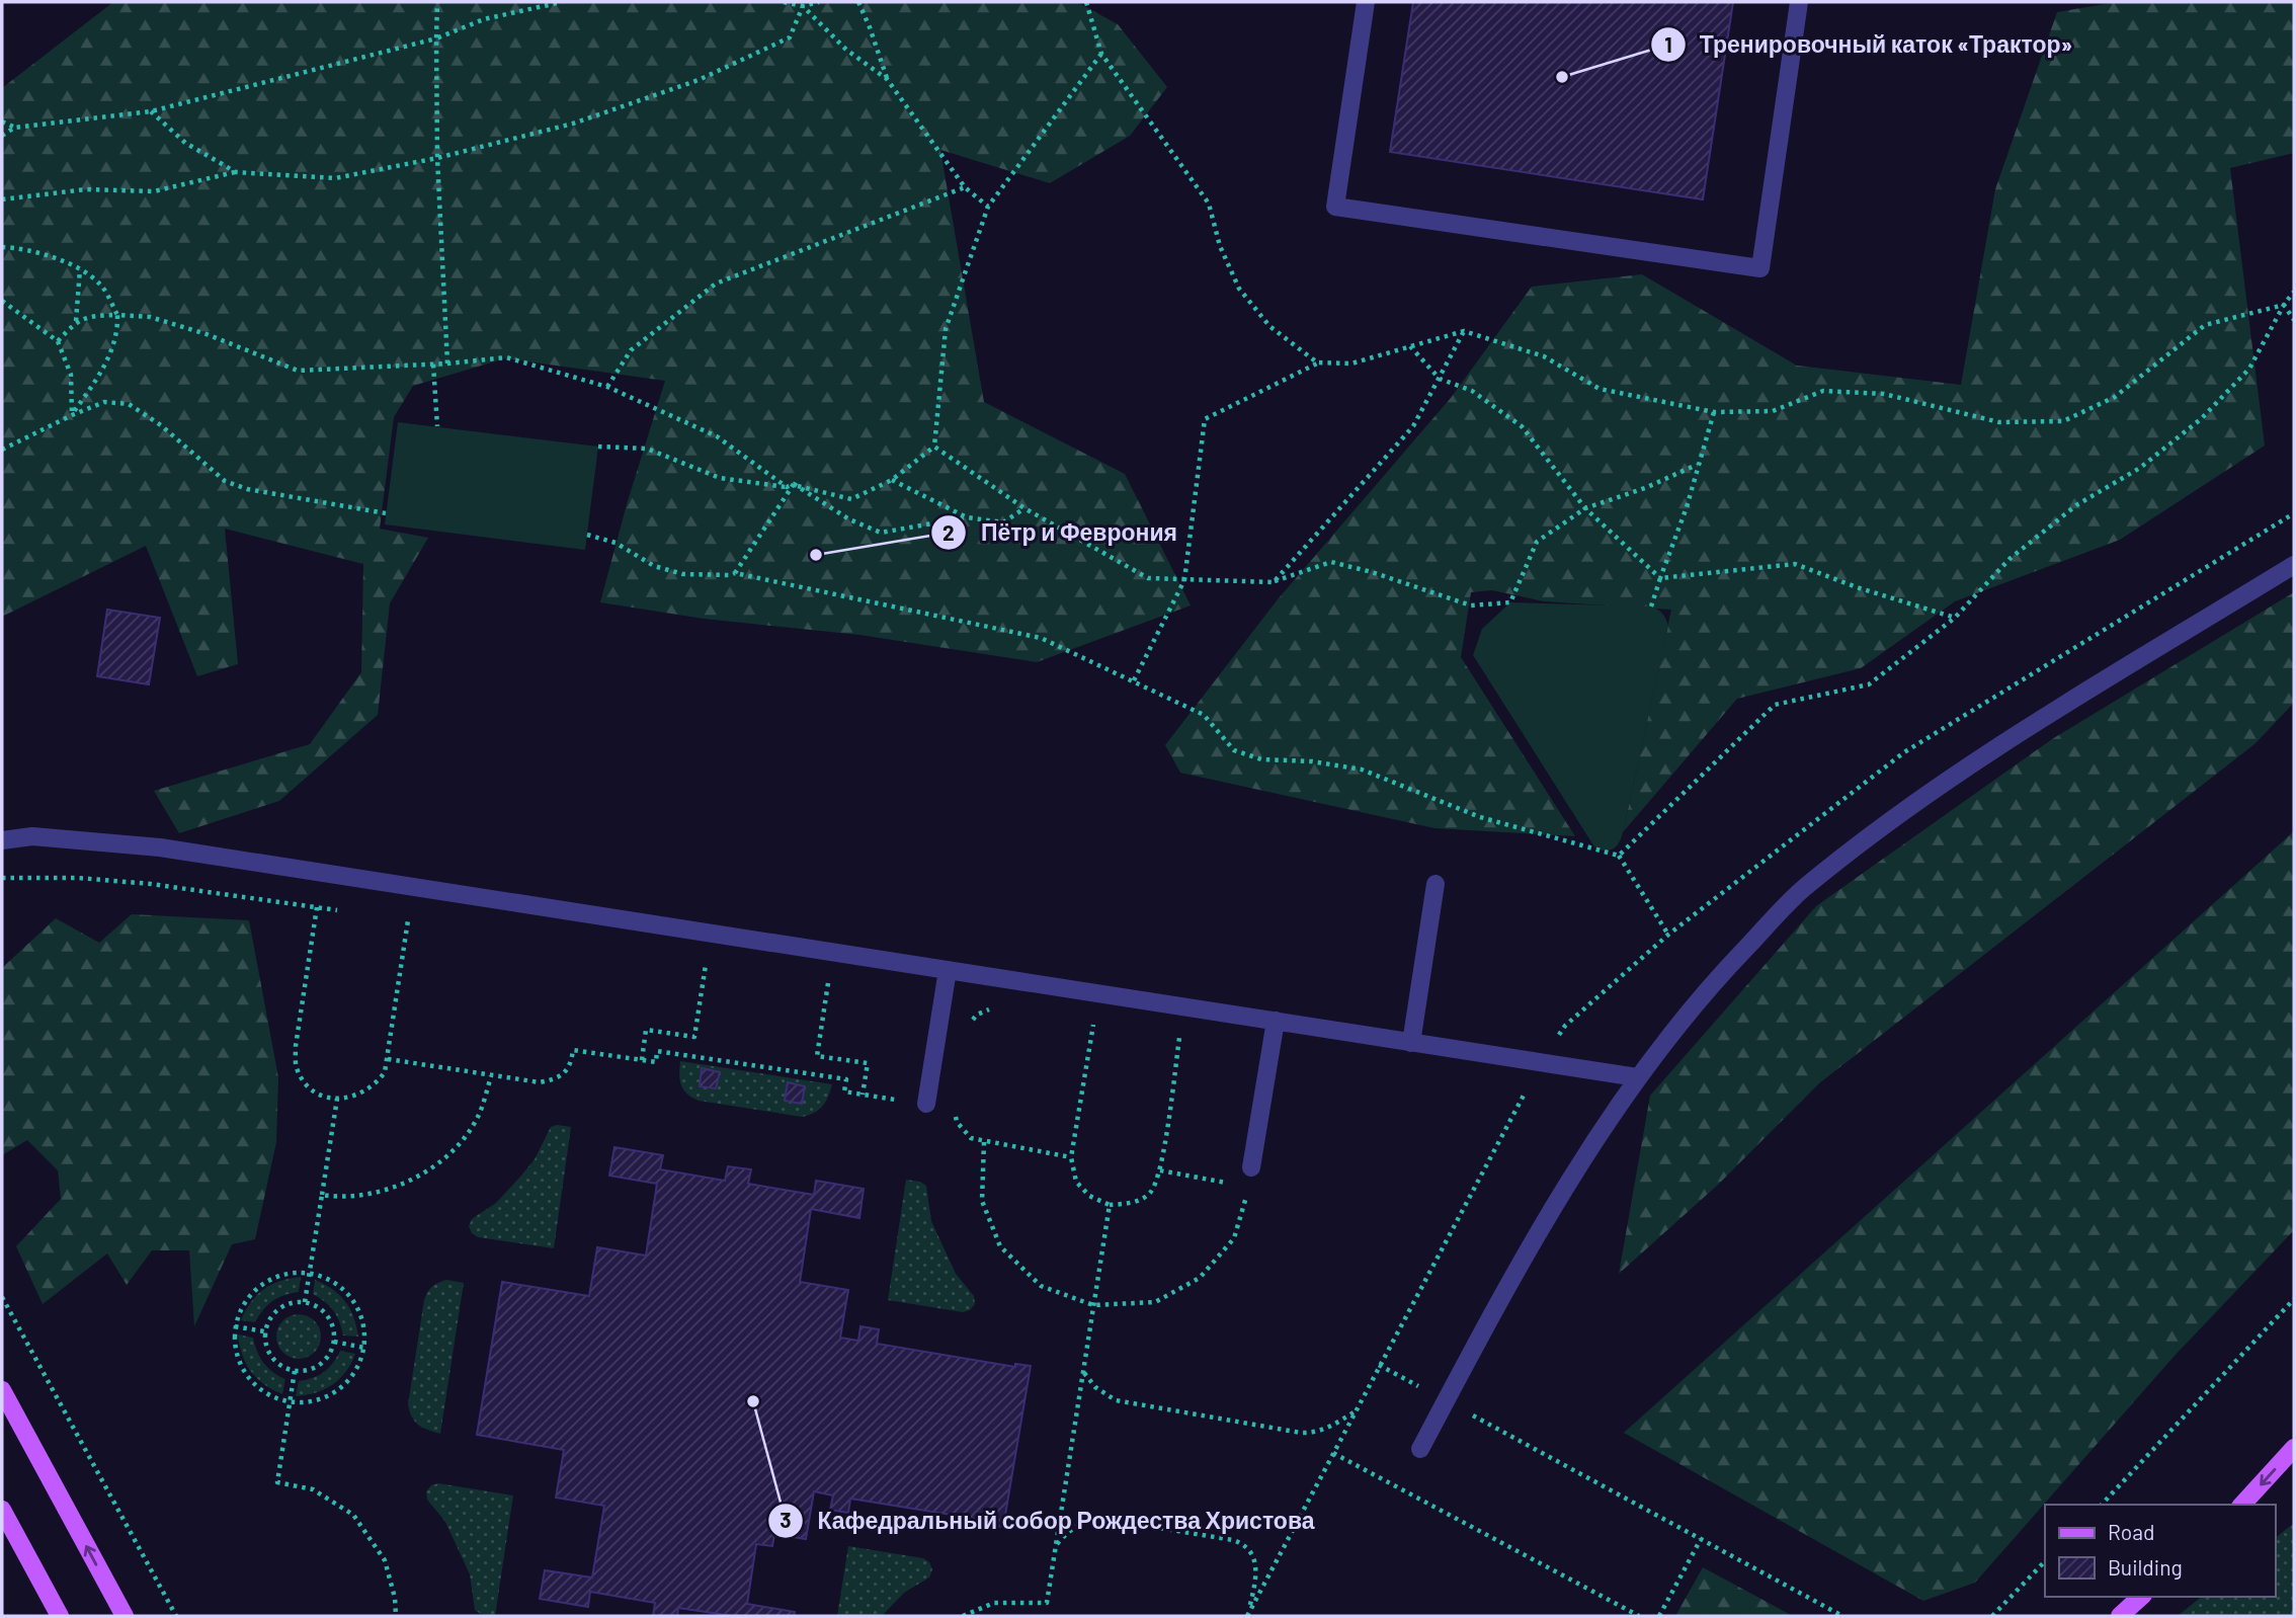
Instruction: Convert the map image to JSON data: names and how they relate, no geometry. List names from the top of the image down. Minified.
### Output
{"places":["Тренировочный каток «Трактор»","Пётр и Феврония","Кафедральный собор Рождества Христова"],"legend":["Road","Building"]}
